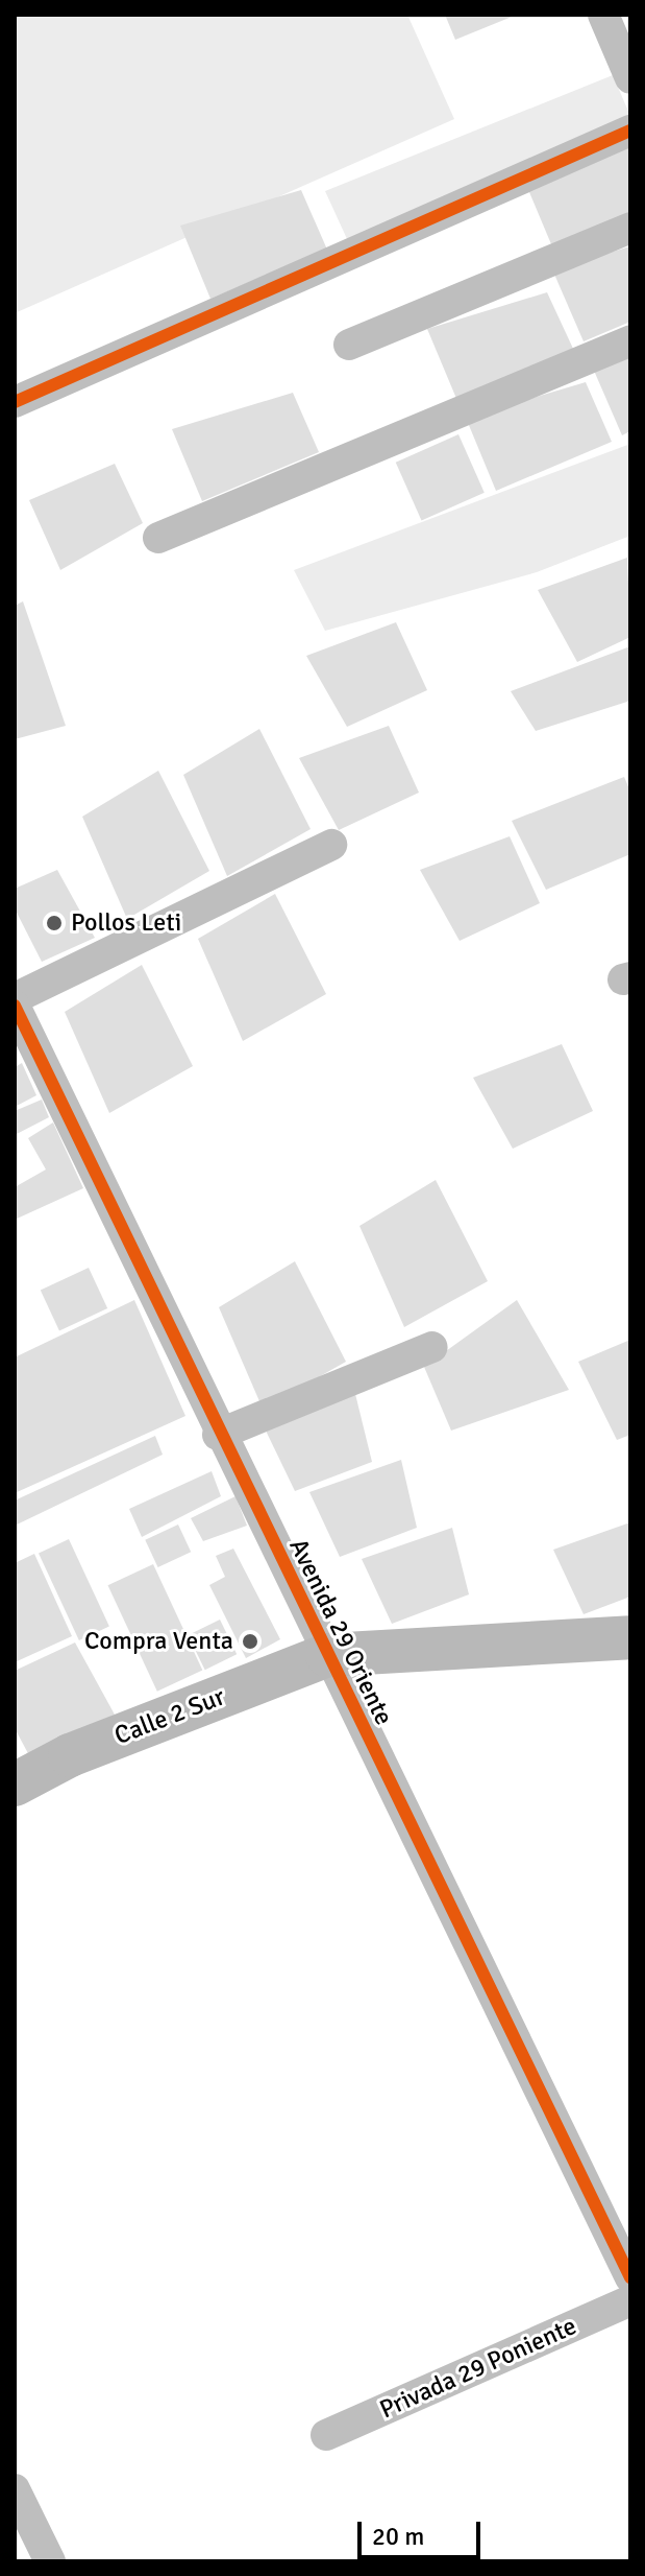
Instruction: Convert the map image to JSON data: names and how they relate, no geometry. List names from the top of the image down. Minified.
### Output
{"streets":{"main road":["Calle 2 Sur"],"street":["Avenida 29 Oriente","Privada 29 Poniente"]},"crossings":[["Avenida 29 Oriente","Calle 2 Sur"]],"places":["Pollos Leti","Compra Venta"],"scale_bar":"20 m"}
